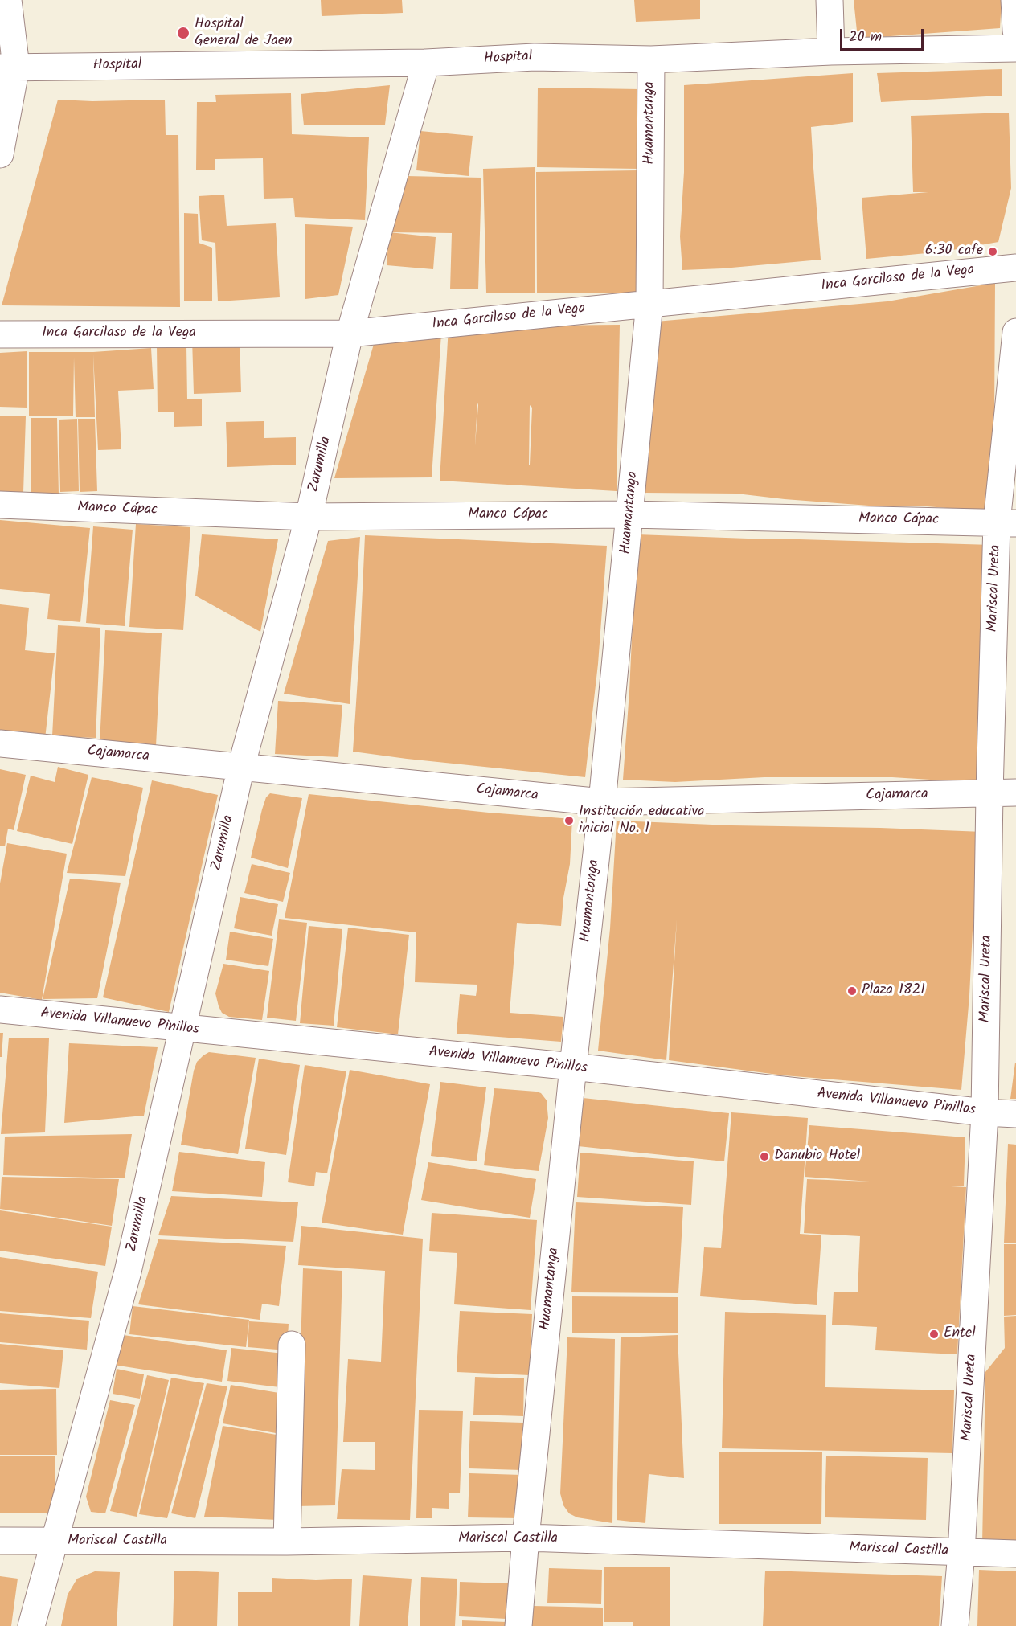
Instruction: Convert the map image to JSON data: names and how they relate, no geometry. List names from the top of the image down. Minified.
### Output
{"streets":{"street":["Hospital","Huamantanga","Inca Garcilaso de la Vega","Zarumilla","Manco Cápac","Mariscal Ureta","Cajamarca","Avenida Villanuevo Pinillos","Mariscal Castilla"]},"crossings":[["Hospital","Huamantanga"],["Hospital","Zarumilla"],["Huamantanga","Inca Garcilaso de la Vega"],["Huamantanga","Manco Cápac"],["Huamantanga","Cajamarca"],["Huamantanga","Avenida Villanuevo Pinillos"],["Huamantanga","Mariscal Castilla"],["Inca Garcilaso de la Vega","Zarumilla"],["Zarumilla","Manco Cápac"],["Zarumilla","Cajamarca"],["Zarumilla","Avenida Villanuevo Pinillos"],["Zarumilla","Mariscal Castilla"],["Manco Cápac","Mariscal Ureta"],["Mariscal Ureta","Cajamarca"],["Mariscal Ureta","Avenida Villanuevo Pinillos"],["Mariscal Ureta","Mariscal Castilla"]],"places":["Hospital General de Jaen","6:30 cafe","Institución educativa inicial No. 1","Plaza 1821","Danubio Hotel","Entel"],"scale_bar":"20 m"}
